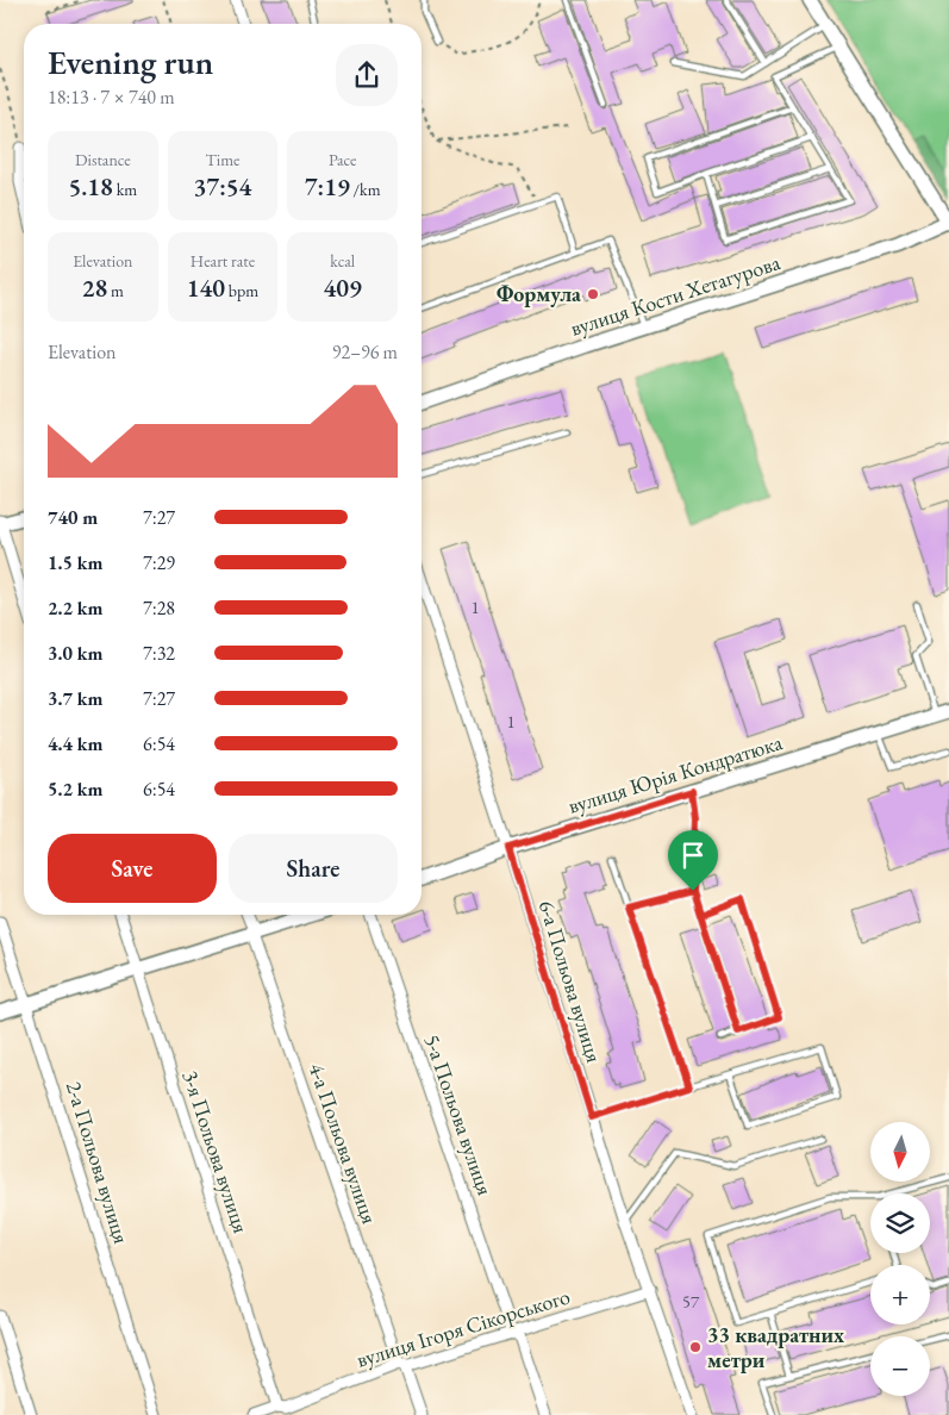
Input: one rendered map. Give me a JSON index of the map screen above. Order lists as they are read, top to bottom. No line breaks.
{"streets":{"street":["вулиця Кости Хетагурова","вулиця Юрія Кондратюка","6-а Польова вулиця","5-а Польова вулиця","4-а Польова вулиця","3-я Польова вулиця","2-а Польова вулиця","вулиця Ігоря Сікорського"]},"crossings":[["вулиця Юрія Кондратюка","6-а Польова вулиця"],["6-а Польова вулиця","вулиця Ігоря Сікорського"],["5-а Польова вулиця","вулиця Ігоря Сікорського"],["4-а Польова вулиця","вулиця Ігоря Сікорського"],["3-я Польова вулиця","вулиця Ігоря Сікорського"]],"places":["Формула","33 квадратних метри"],"house_numbers":["1","1","57"],"north":"bottom","page":{"heading":["Evening run","18:13 · 7 × 740 m"],"stats":[["Distance","5.18 km"],["Time","37:54"],["Pace","7:19 /km"],["Elevation","28 m"],["Heart rate","140 bpm"],["kcal","409"]],"chart":["Elevation","92–96 m"],"list":[{"name":"740 m","note":"7:27"},{"name":"1.5 km","note":"7:29"},{"name":"2.2 km","note":"7:28"},{"name":"3.0 km","note":"7:32"},{"name":"3.7 km","note":"7:27"},{"name":"4.4 km","note":"6:54"},{"name":"5.2 km","note":"6:54"}],"buttons":["Save","Share"],"map_buttons":["+","−"]}}
